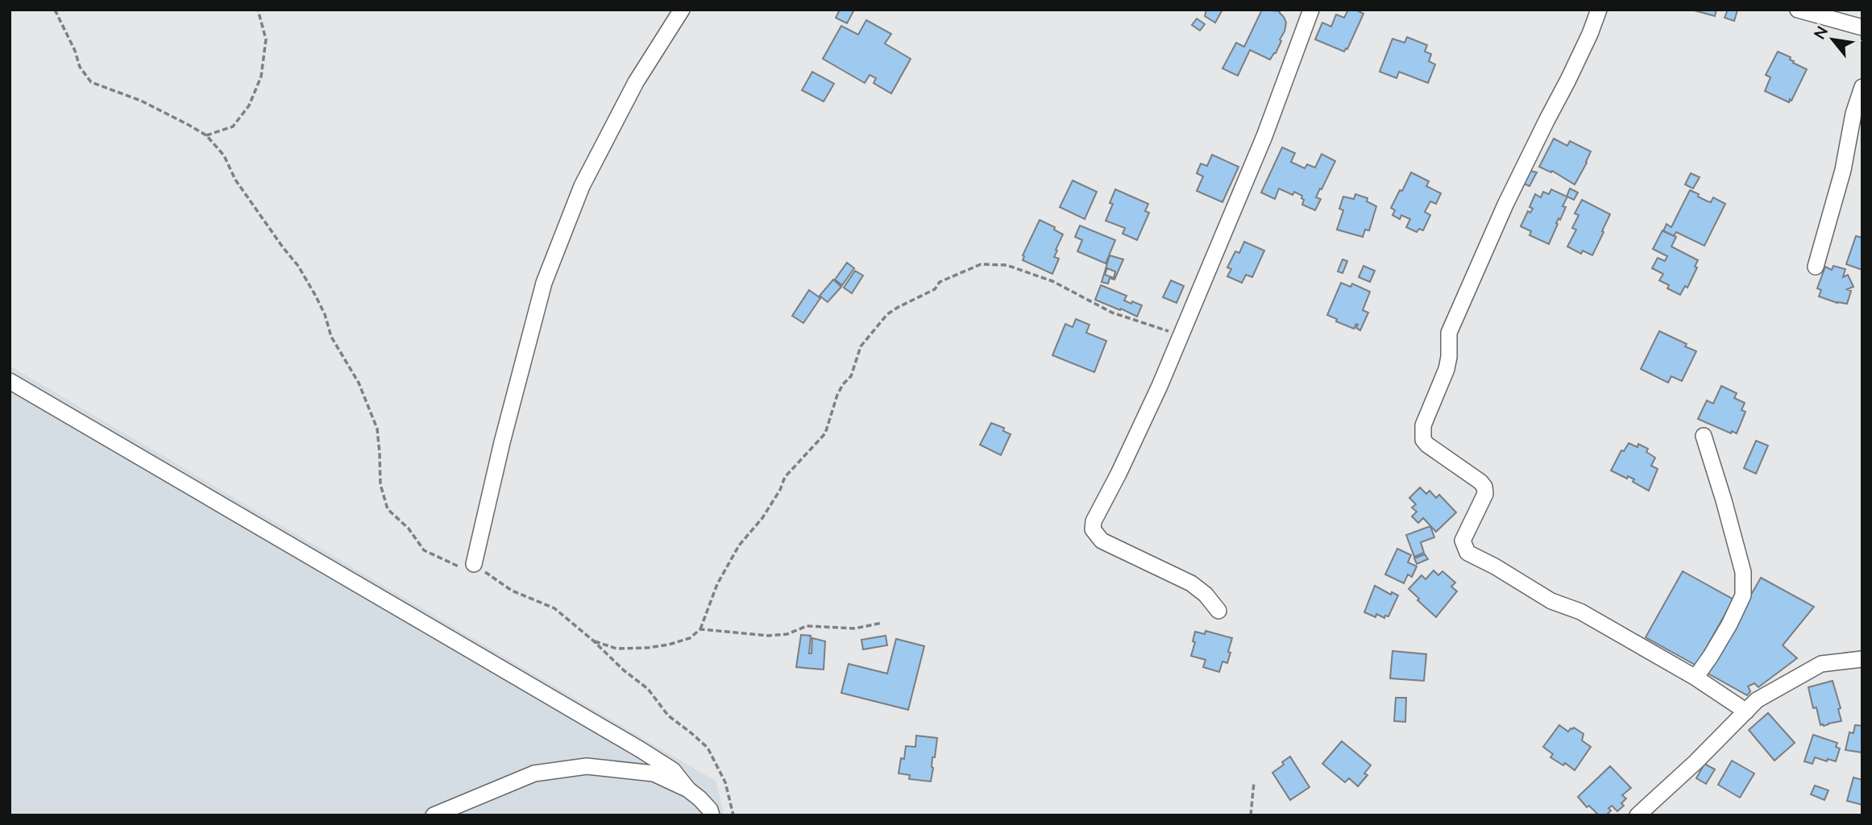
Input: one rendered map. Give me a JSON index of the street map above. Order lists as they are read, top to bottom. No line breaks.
{"north":"top left"}
